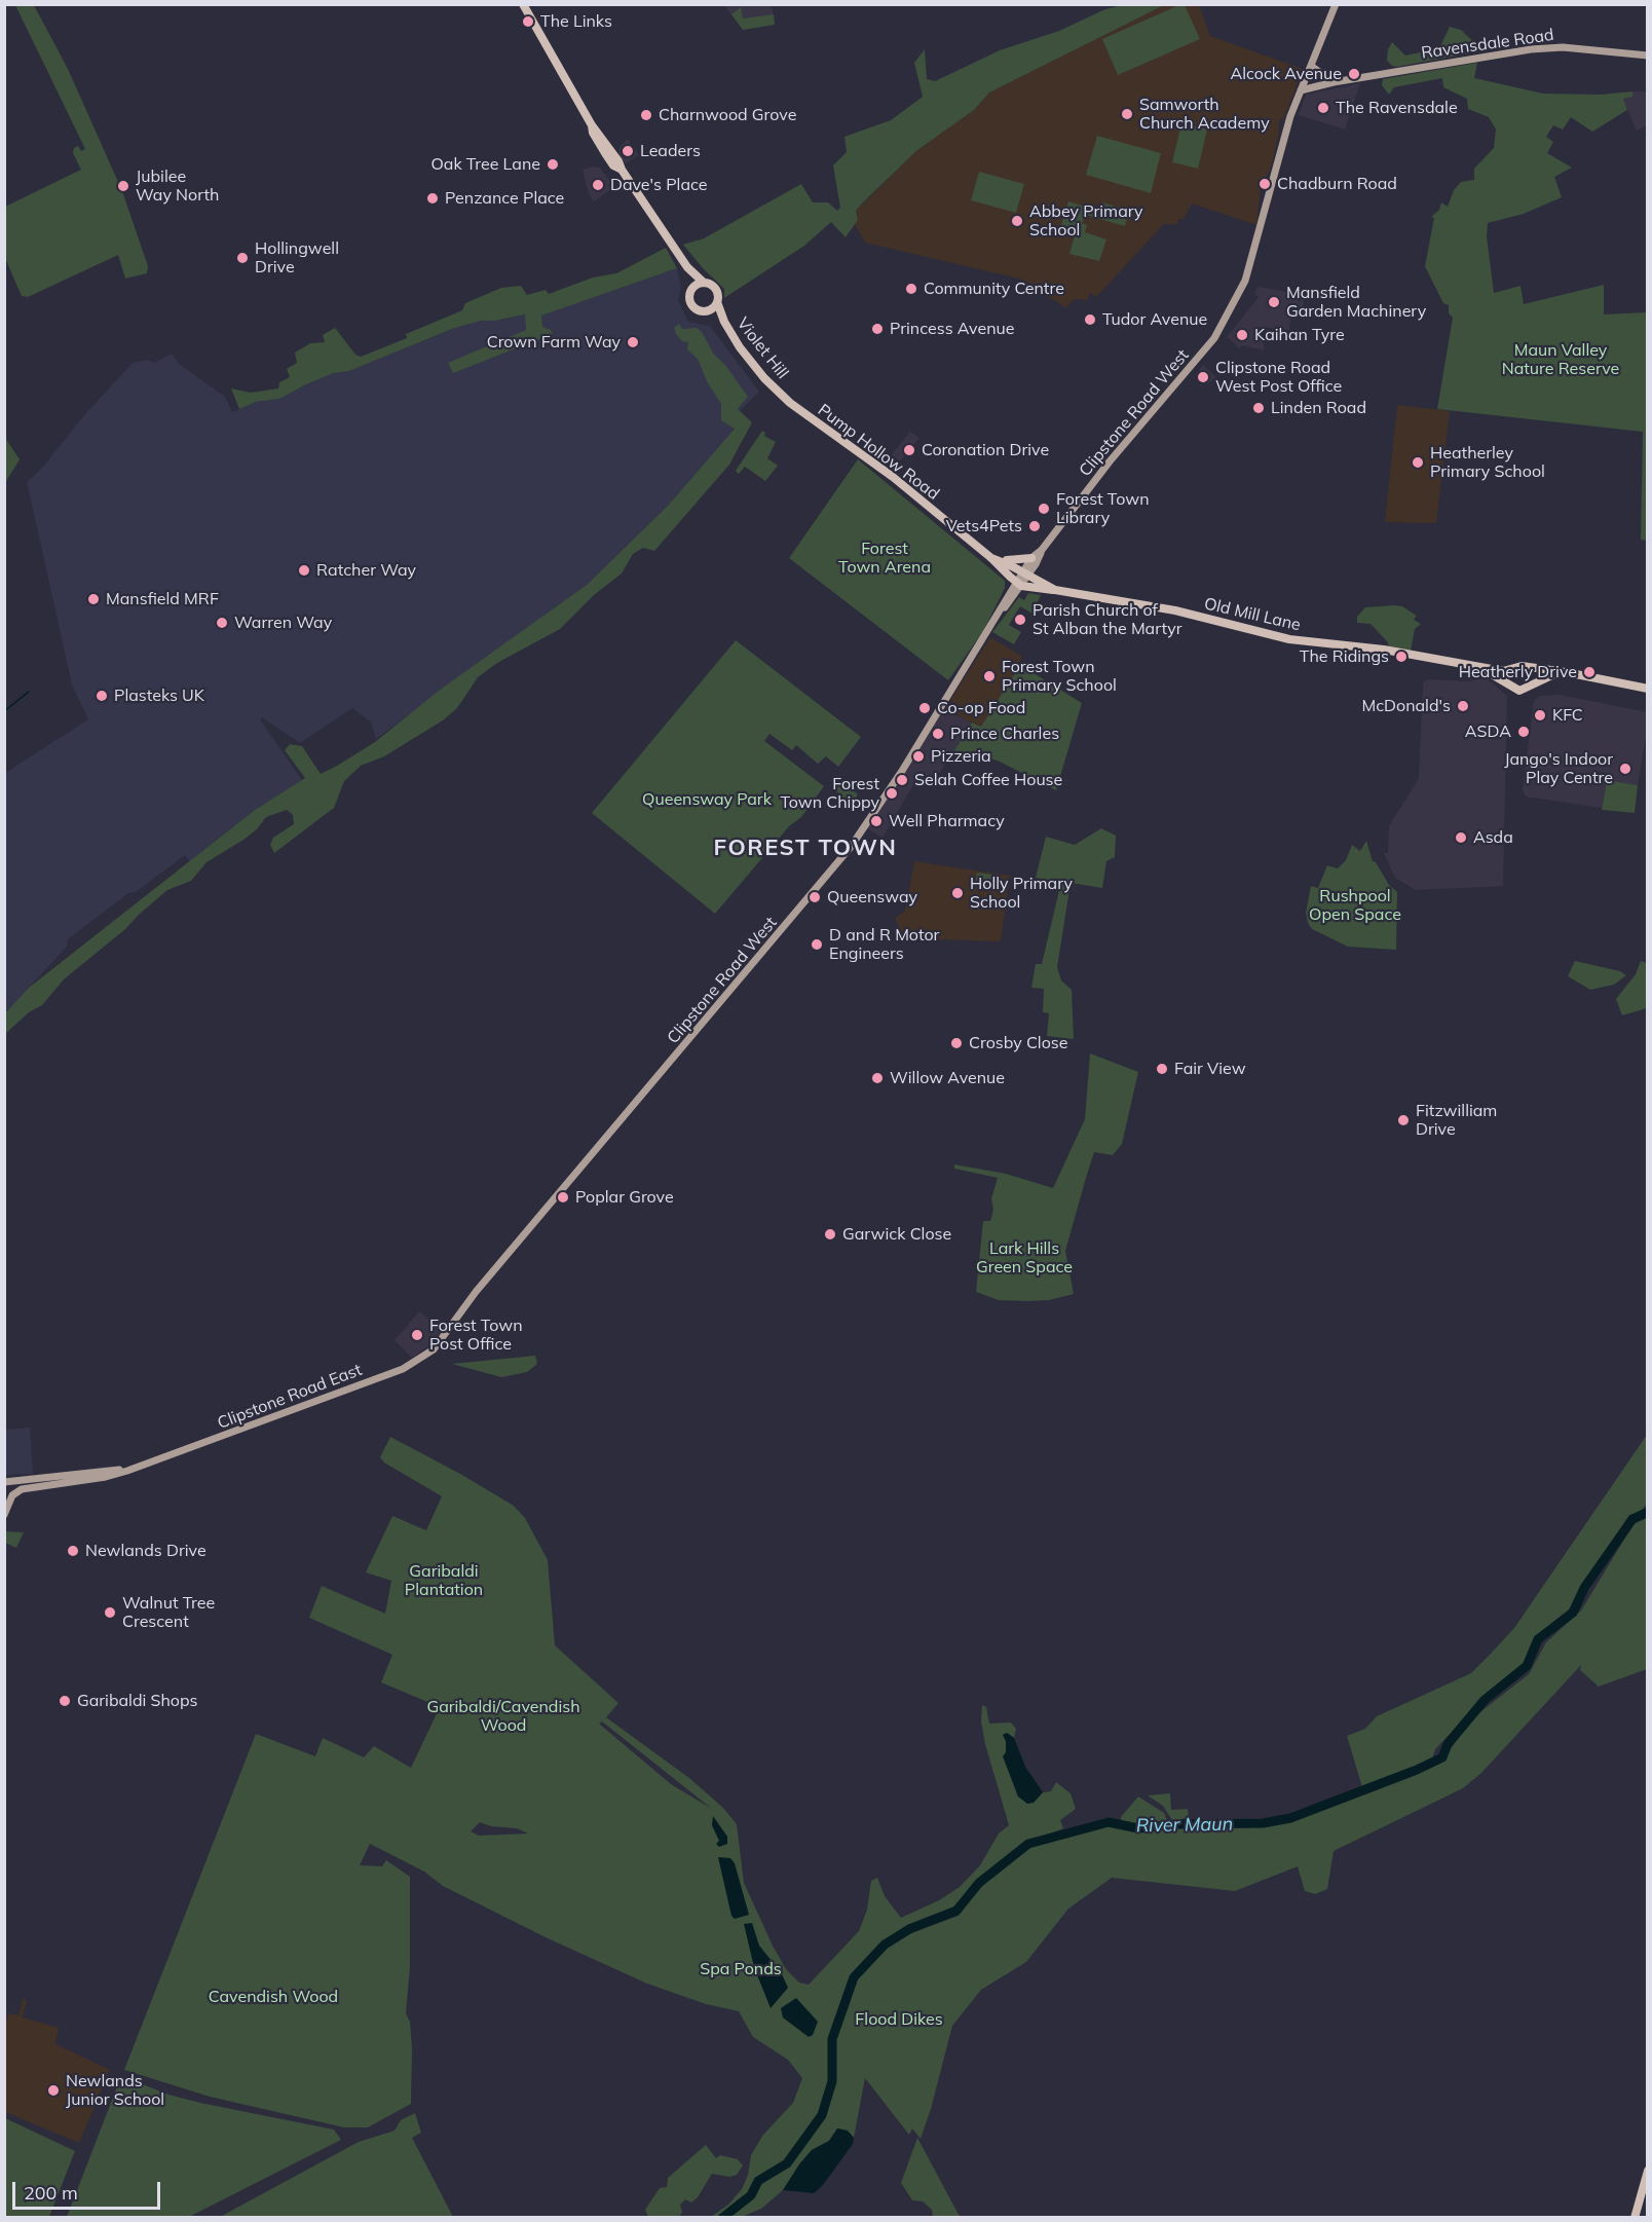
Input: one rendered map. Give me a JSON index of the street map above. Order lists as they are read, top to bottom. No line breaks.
{"streets":{"main road":["Ravensdale Road","Violet Hill","Clipstone Road West","Pump Hollow Road","Old Mill Lane","Clipstone Road East"]},"crossings":[["Ravensdale Road","Clipstone Road West"],["Violet Hill","Pump Hollow Road"],["Clipstone Road West","Pump Hollow Road"],["Clipstone Road West","Old Mill Lane"],["Clipstone Road West","Clipstone Road East"],["Pump Hollow Road","Old Mill Lane"]],"districts":["FOREST TOWN"],"water":["River Maun"],"parks":["Maun Valley Nature Reserve","Forest Town Arena","Queensway Park","Rushpool Open Space","Lark Hills Green Space","Garibaldi Plantation","Garibaldi/Cavendish Wood","Spa Ponds","Cavendish Wood","Flood Dikes"],"places":["The Links","Alcock Avenue","The Ravensdale","Samworth Church Academy","Charnwood Grove","Leaders","Oak Tree Lane","Chadburn Road","Dave's Place","Jubilee Way North","Penzance Place","Abbey Primary School","Hollingwell Drive","Community Centre","Mansfield Garden Machinery","Tudor Avenue","Princess Avenue","Kaihan Tyre","Crown Farm Way","Clipstone Road West Post Office","Linden Road","Coronation Drive","Heatherley Primary School","Forest Town Library","Vets4Pets","Ratcher Way","Mansfield MRF","Parish Church of St Alban the Martyr","Warren Way","The Ridings","Heatherly Drive","Forest Town Primary School","Plasteks UK","McDonald's","Co-op Food","KFC","ASDA","Prince Charles","Pizzeria","Jango's Indoor Play Centre","Selah Coffee House","Forest Town Chippy","Well Pharmacy","Asda","Holly Primary School","Queensway","D and R Motor Engineers","Crosby Close","Fair View","Willow Avenue","Fitzwilliam Drive","Poplar Grove","Garwick Close","Forest Town Post Office","Newlands Drive","Walnut Tree Crescent","Garibaldi Shops","Newlands Junior School"],"scale_bar":"200 m"}
